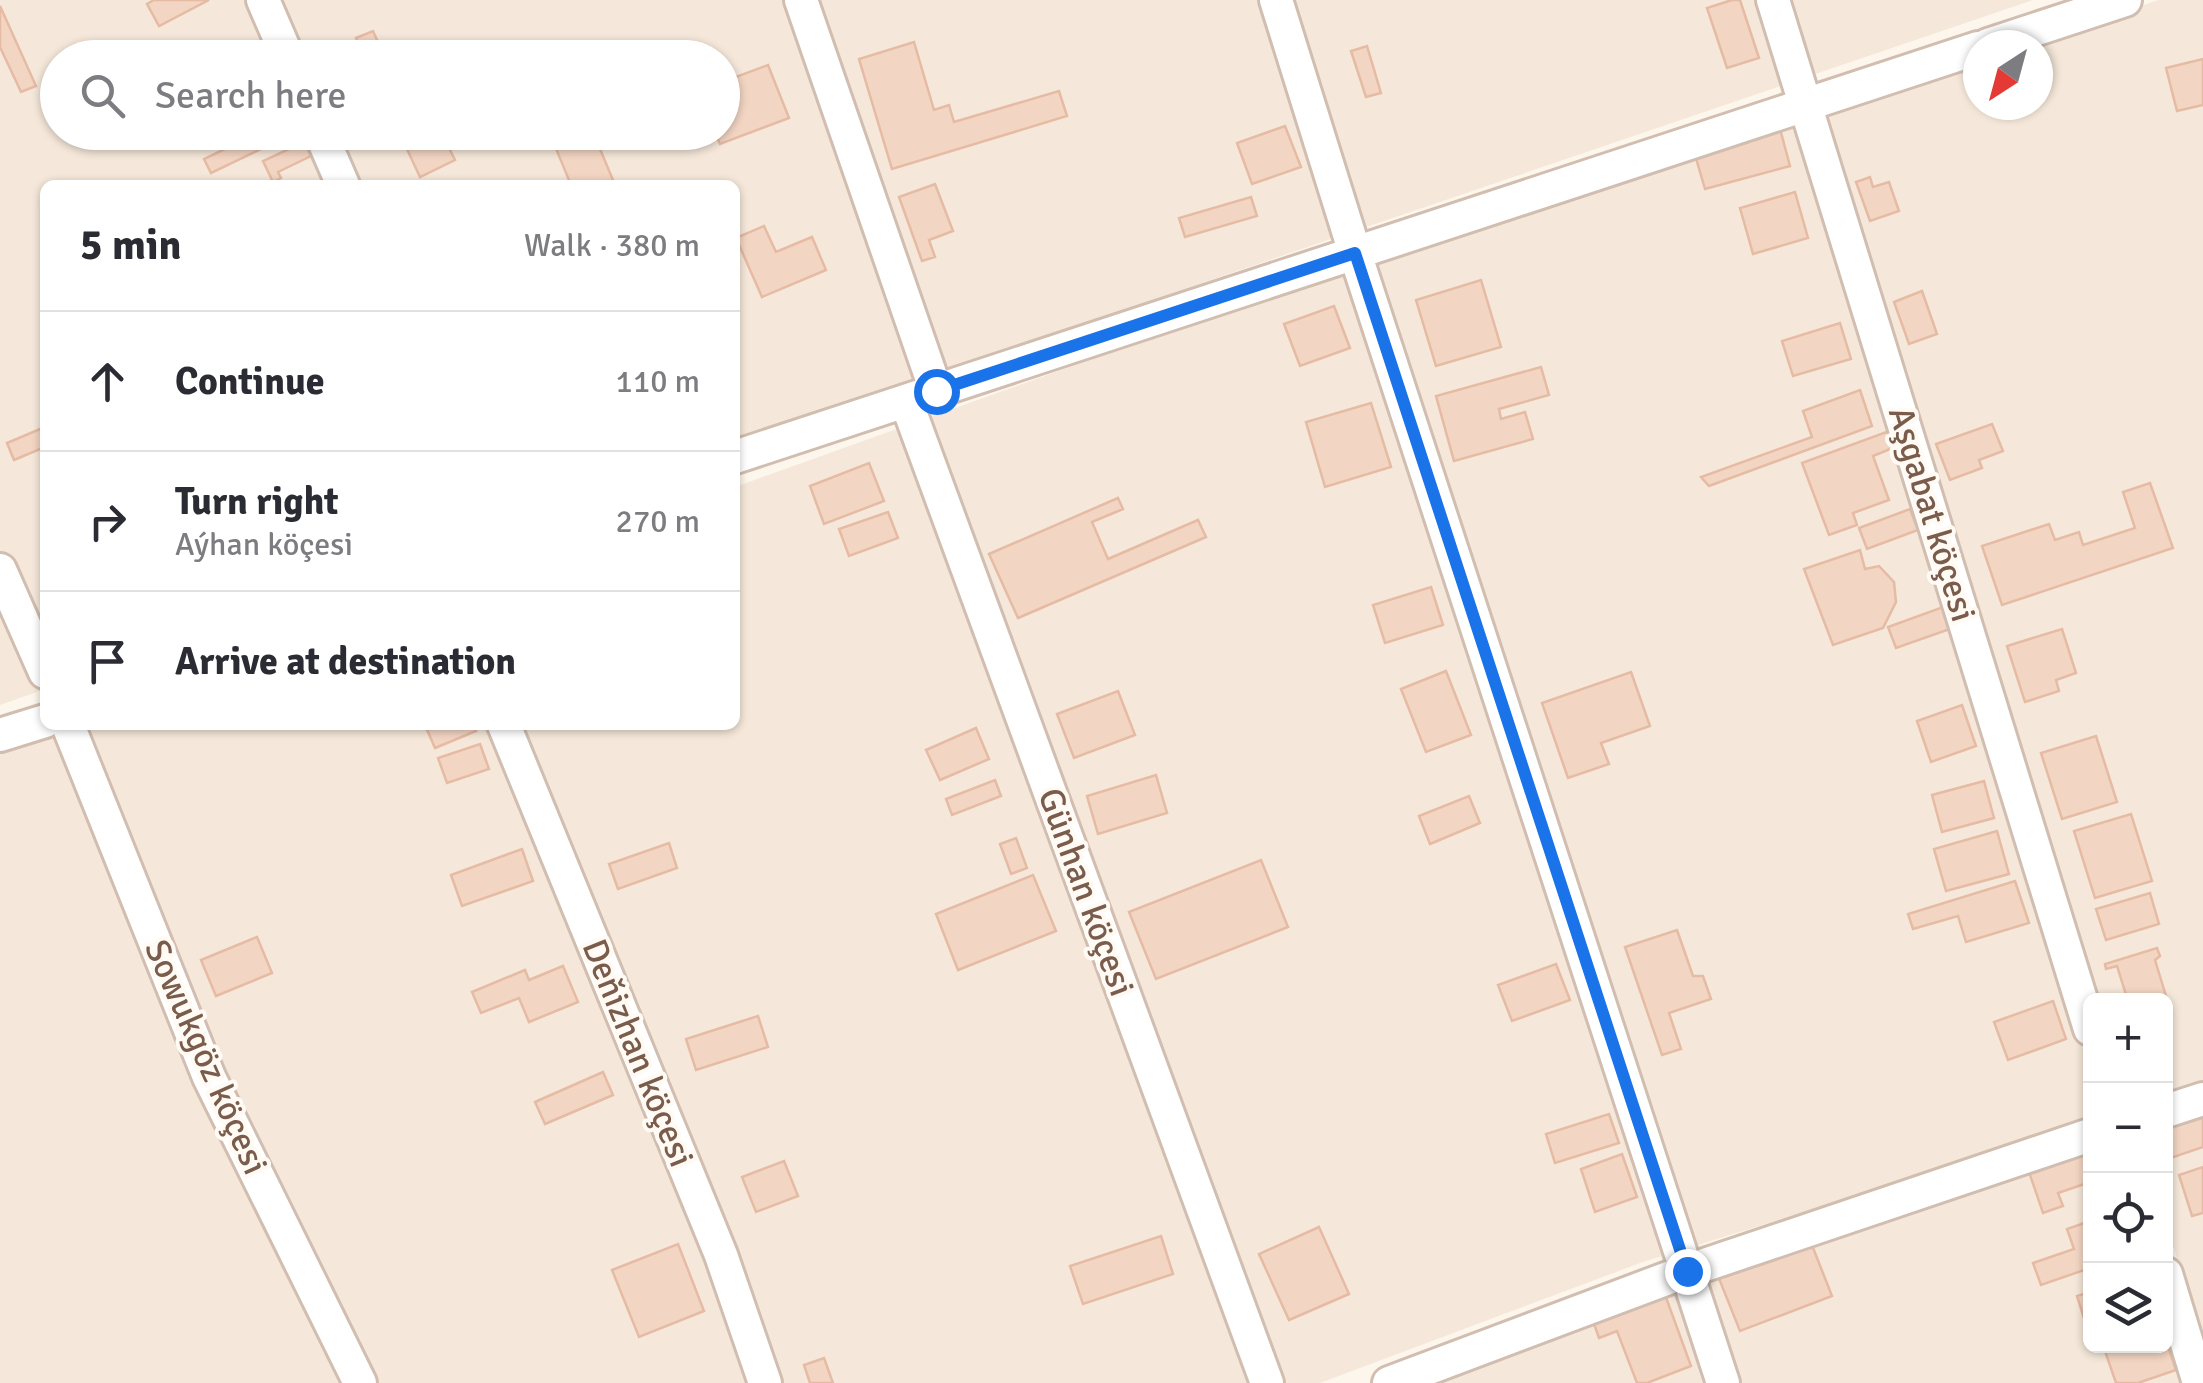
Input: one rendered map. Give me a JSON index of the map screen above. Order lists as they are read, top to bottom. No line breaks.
{"streets":{"street":["Aşgabat köçesi","Günhan köçesi","Deňizhan köçesi","Sowukgöz köçesi"]},"north":"bottom left","page":{"search":"Search here","heading":["5 min","Walk · 380 m"],"list":[["Continue","110 m"],["Turn right","Aýhan köçesi","270 m"],"Arrive at destination"],"map_buttons":["+","−"]}}
